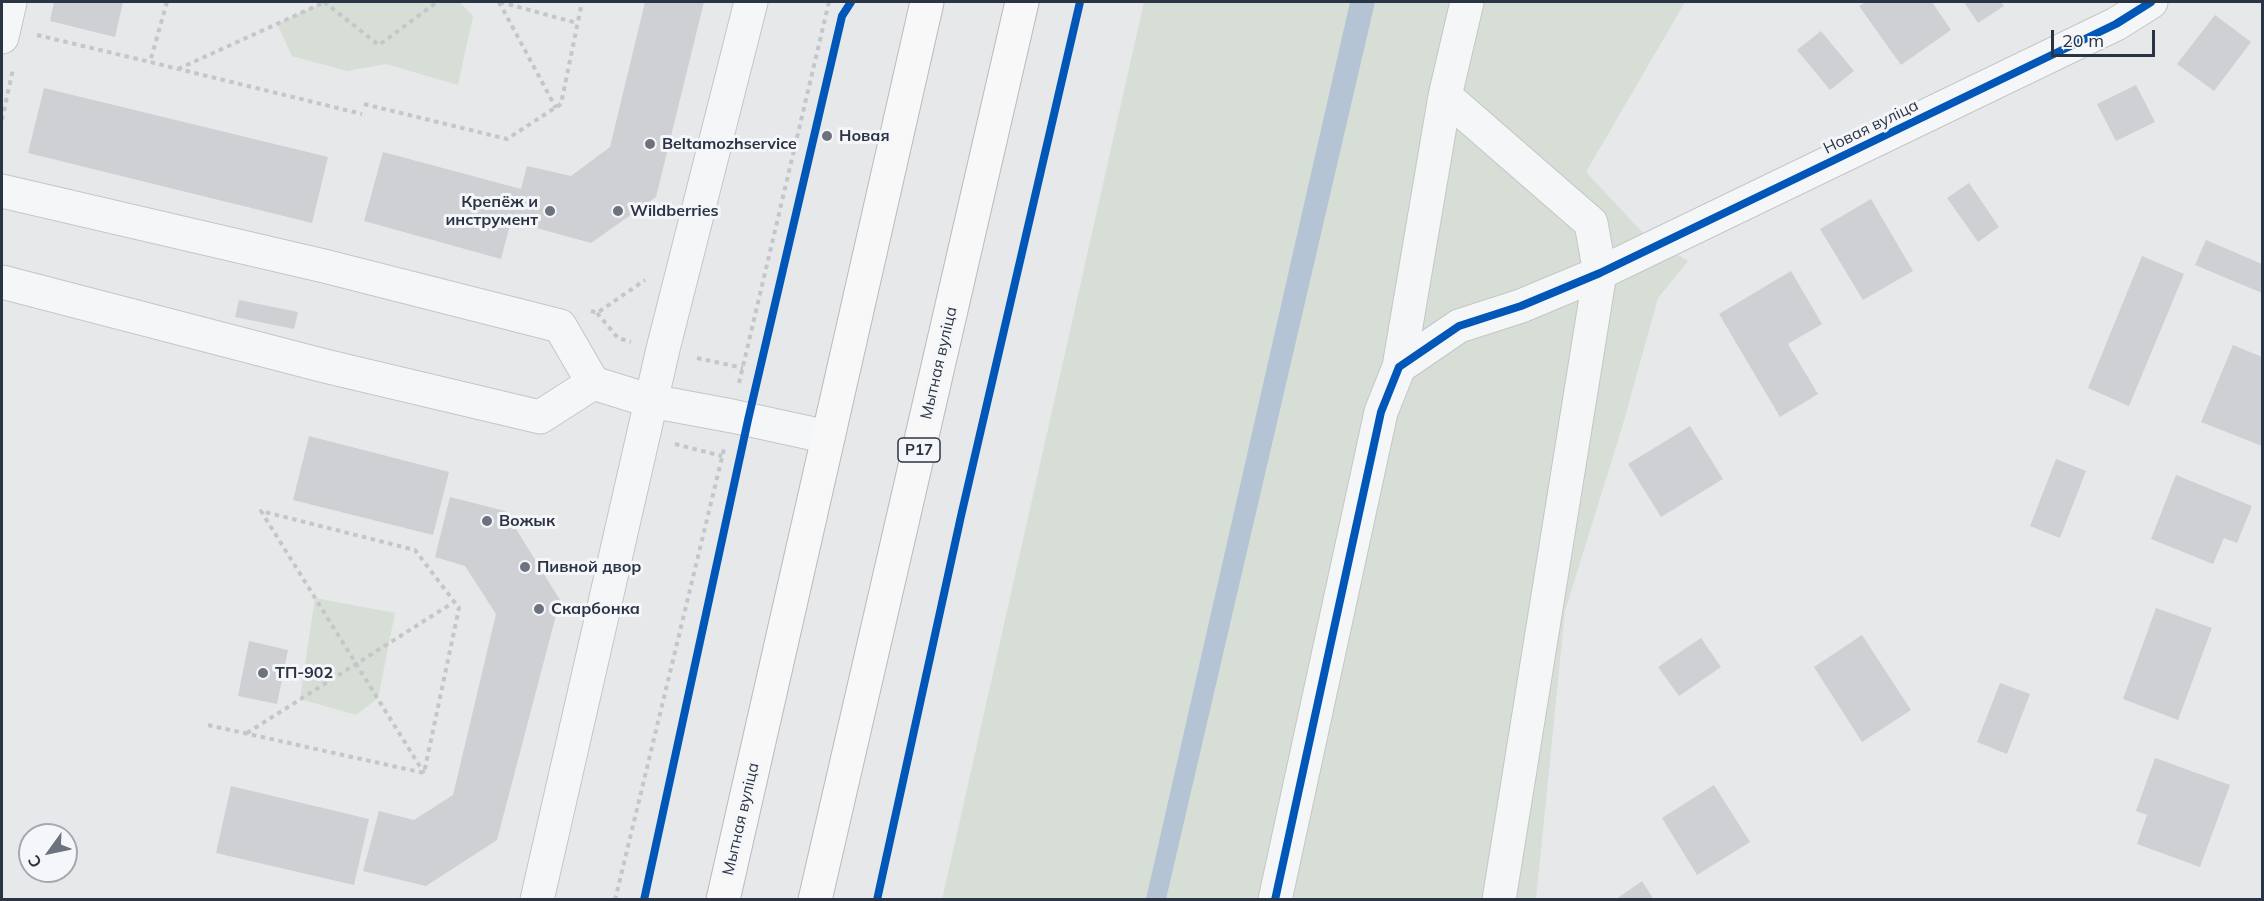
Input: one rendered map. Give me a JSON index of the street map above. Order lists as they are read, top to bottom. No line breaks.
{"streets":{"highway":["Мытная вуліца","Р17"],"street":["Новая вуліца"]},"places":["Новая","Beltamozhservice","Крепёж и инструмент","Wildberries","Вожык","Пивной двор","Скарбонка","ТП-902"],"scale_bar":"20 m","north":"bottom left"}
